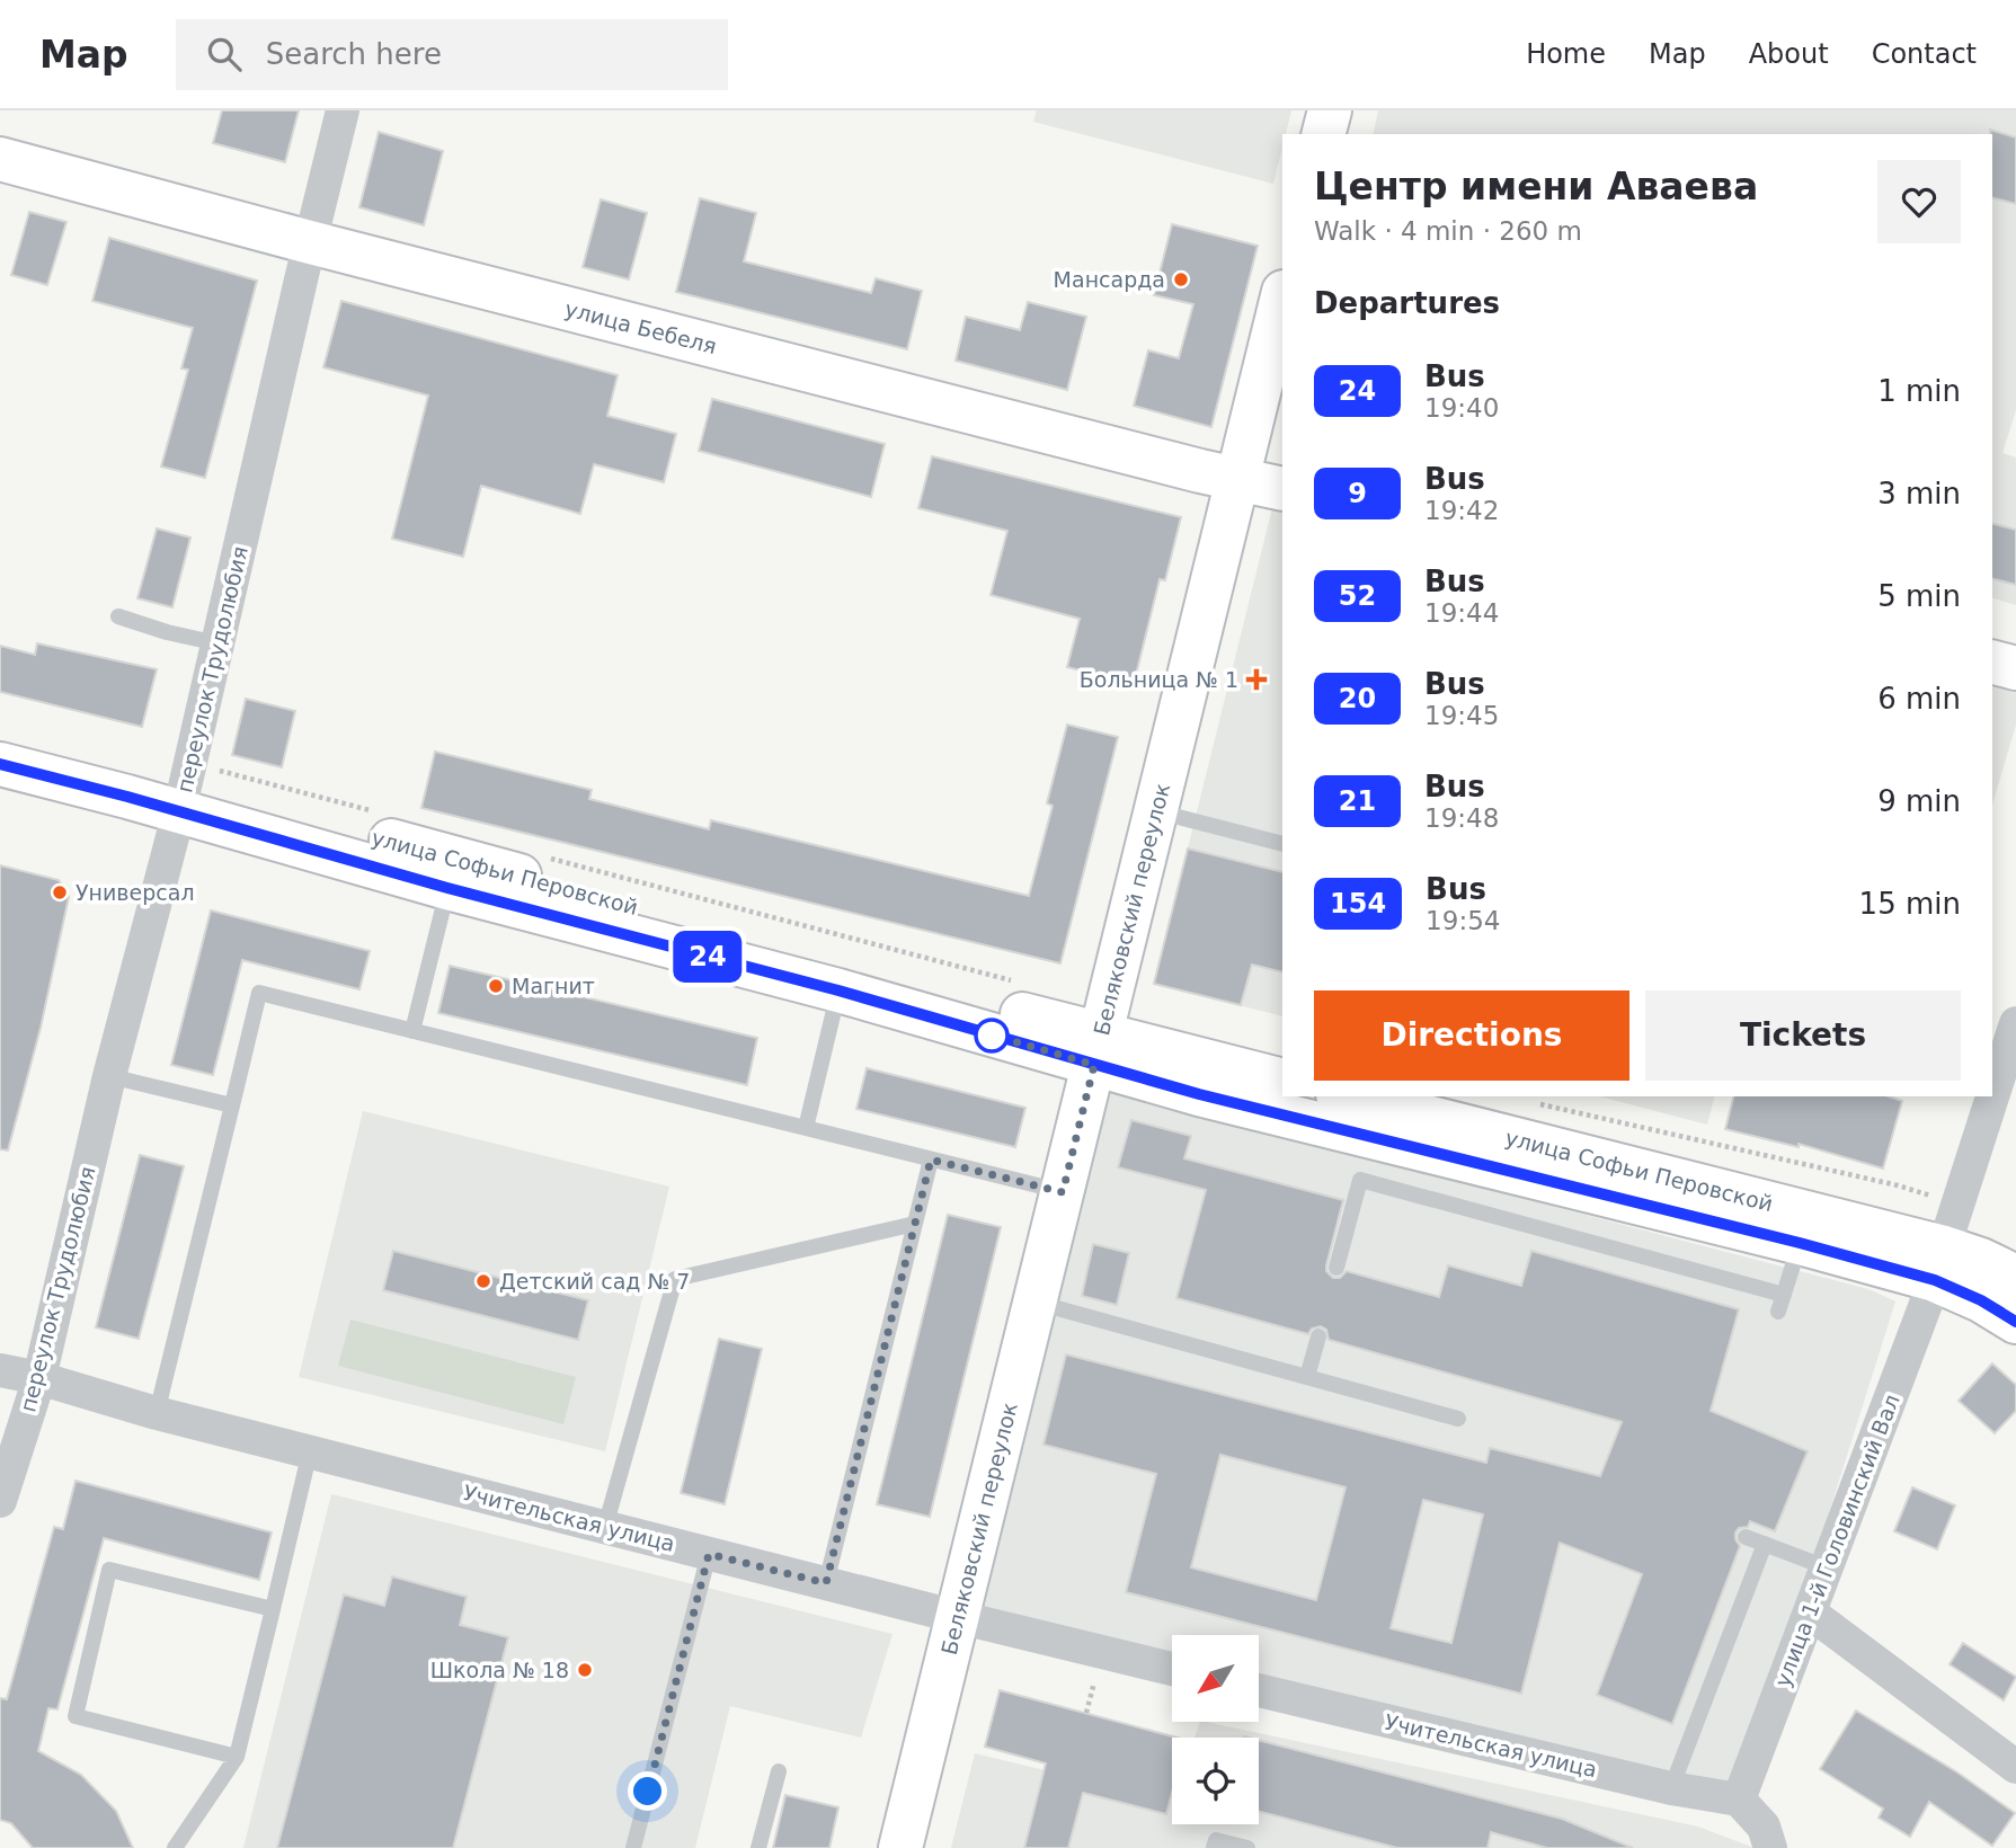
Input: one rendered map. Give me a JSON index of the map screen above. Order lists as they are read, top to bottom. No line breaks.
{"streets":{"main road":["улица Бебеля","улица Софьи Перовской","Беляковский переулок"],"street":["переулок Трудолюбия","Учительская улица","улица 1-й Головинский Вал"]},"crossings":[["улица Бебеля","переулок Трудолюбия"],["улица Бебеля","Беляковский переулок"],["переулок Трудолюбия","улица Софьи Перовской"],["переулок Трудолюбия","Учительская улица"],["улица Софьи Перовской","Беляковский переулок"],["улица Софьи Перовской","улица 1-й Головинский Вал"],["Беляковский переулок","Учительская улица"],["Учительская улица","улица 1-й Головинский Вал"]],"places":{"other":["Мансарда","Универсал","Магнит","Детский сад № 7","Школа № 18"],"health":["Больница № 1"]},"lines":["bus line 24"],"north":"bottom left","page":{"header":"Map","search":"Search here","nav":["Home","Map","About","Contact"],"on_map":"24","heading":[["Центр имени Аваева","Walk · 4 min · 260 m"],"Departures"],"list":[{"mark":"24","name":"Bus","note":"19:40","value":"1 min"},{"mark":"9","name":"Bus","note":"19:42","value":"3 min"},{"mark":"52","name":"Bus","note":"19:44","value":"5 min"},{"mark":"20","name":"Bus","note":"19:45","value":"6 min"},{"mark":"21","name":"Bus","note":"19:48","value":"9 min"},{"mark":"154","name":"Bus","note":"19:54","value":"15 min"}],"buttons":["Directions","Tickets"]}}
